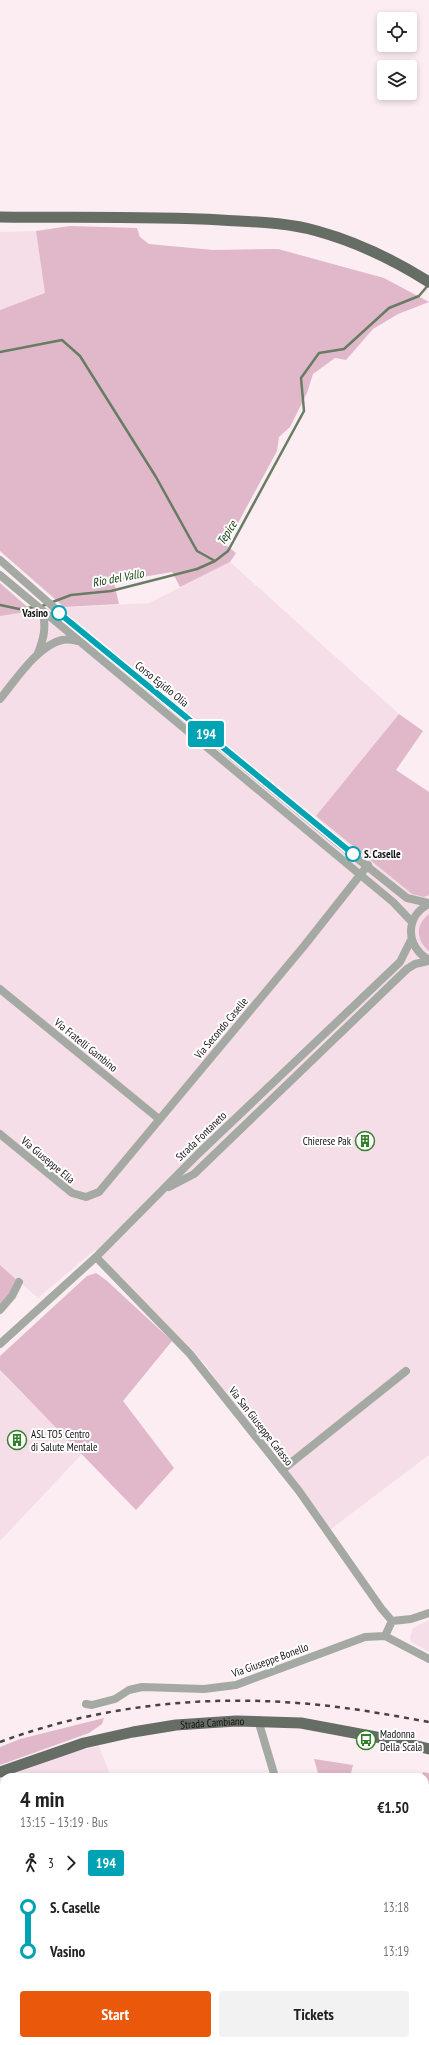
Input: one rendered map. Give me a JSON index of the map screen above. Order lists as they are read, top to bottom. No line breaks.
{"streets":{"main road":["Strada Cambiano"],"street":["Corso Egidio Olia","Via Secondo Caselle","Via Fratelli Gambino","Strada Fontaneto","Via Giuseppe Elia","Via San Giuseppe Cafasso","Via Giuseppe Bonello"]},"crossings":[["Corso Egidio Olia","Via Secondo Caselle"],["Corso Egidio Olia","Strada Fontaneto"],["Via Secondo Caselle","Via Fratelli Gambino"],["Via Secondo Caselle","Via Giuseppe Elia"],["Strada Fontaneto","Via San Giuseppe Cafasso"]],"water":["Tepice","Rio del Vallo"],"places":{"other":["Vasino","S. Caselle"],"building":["Chierese Pak","ASL TO5 Centro di Salute Mentale"],"bus stop":["Madonna Della Scala"]},"lines":["bus line 194"],"page":{"on_map":"194","heading":["4 min","13:15 – 13:19 · Bus","€1.50"],"legs":["3","194"],"list":[{"name":"S. Caselle","value":"13:18"},{"name":"Vasino","value":"13:19"}],"buttons":["Start","Tickets"]}}
